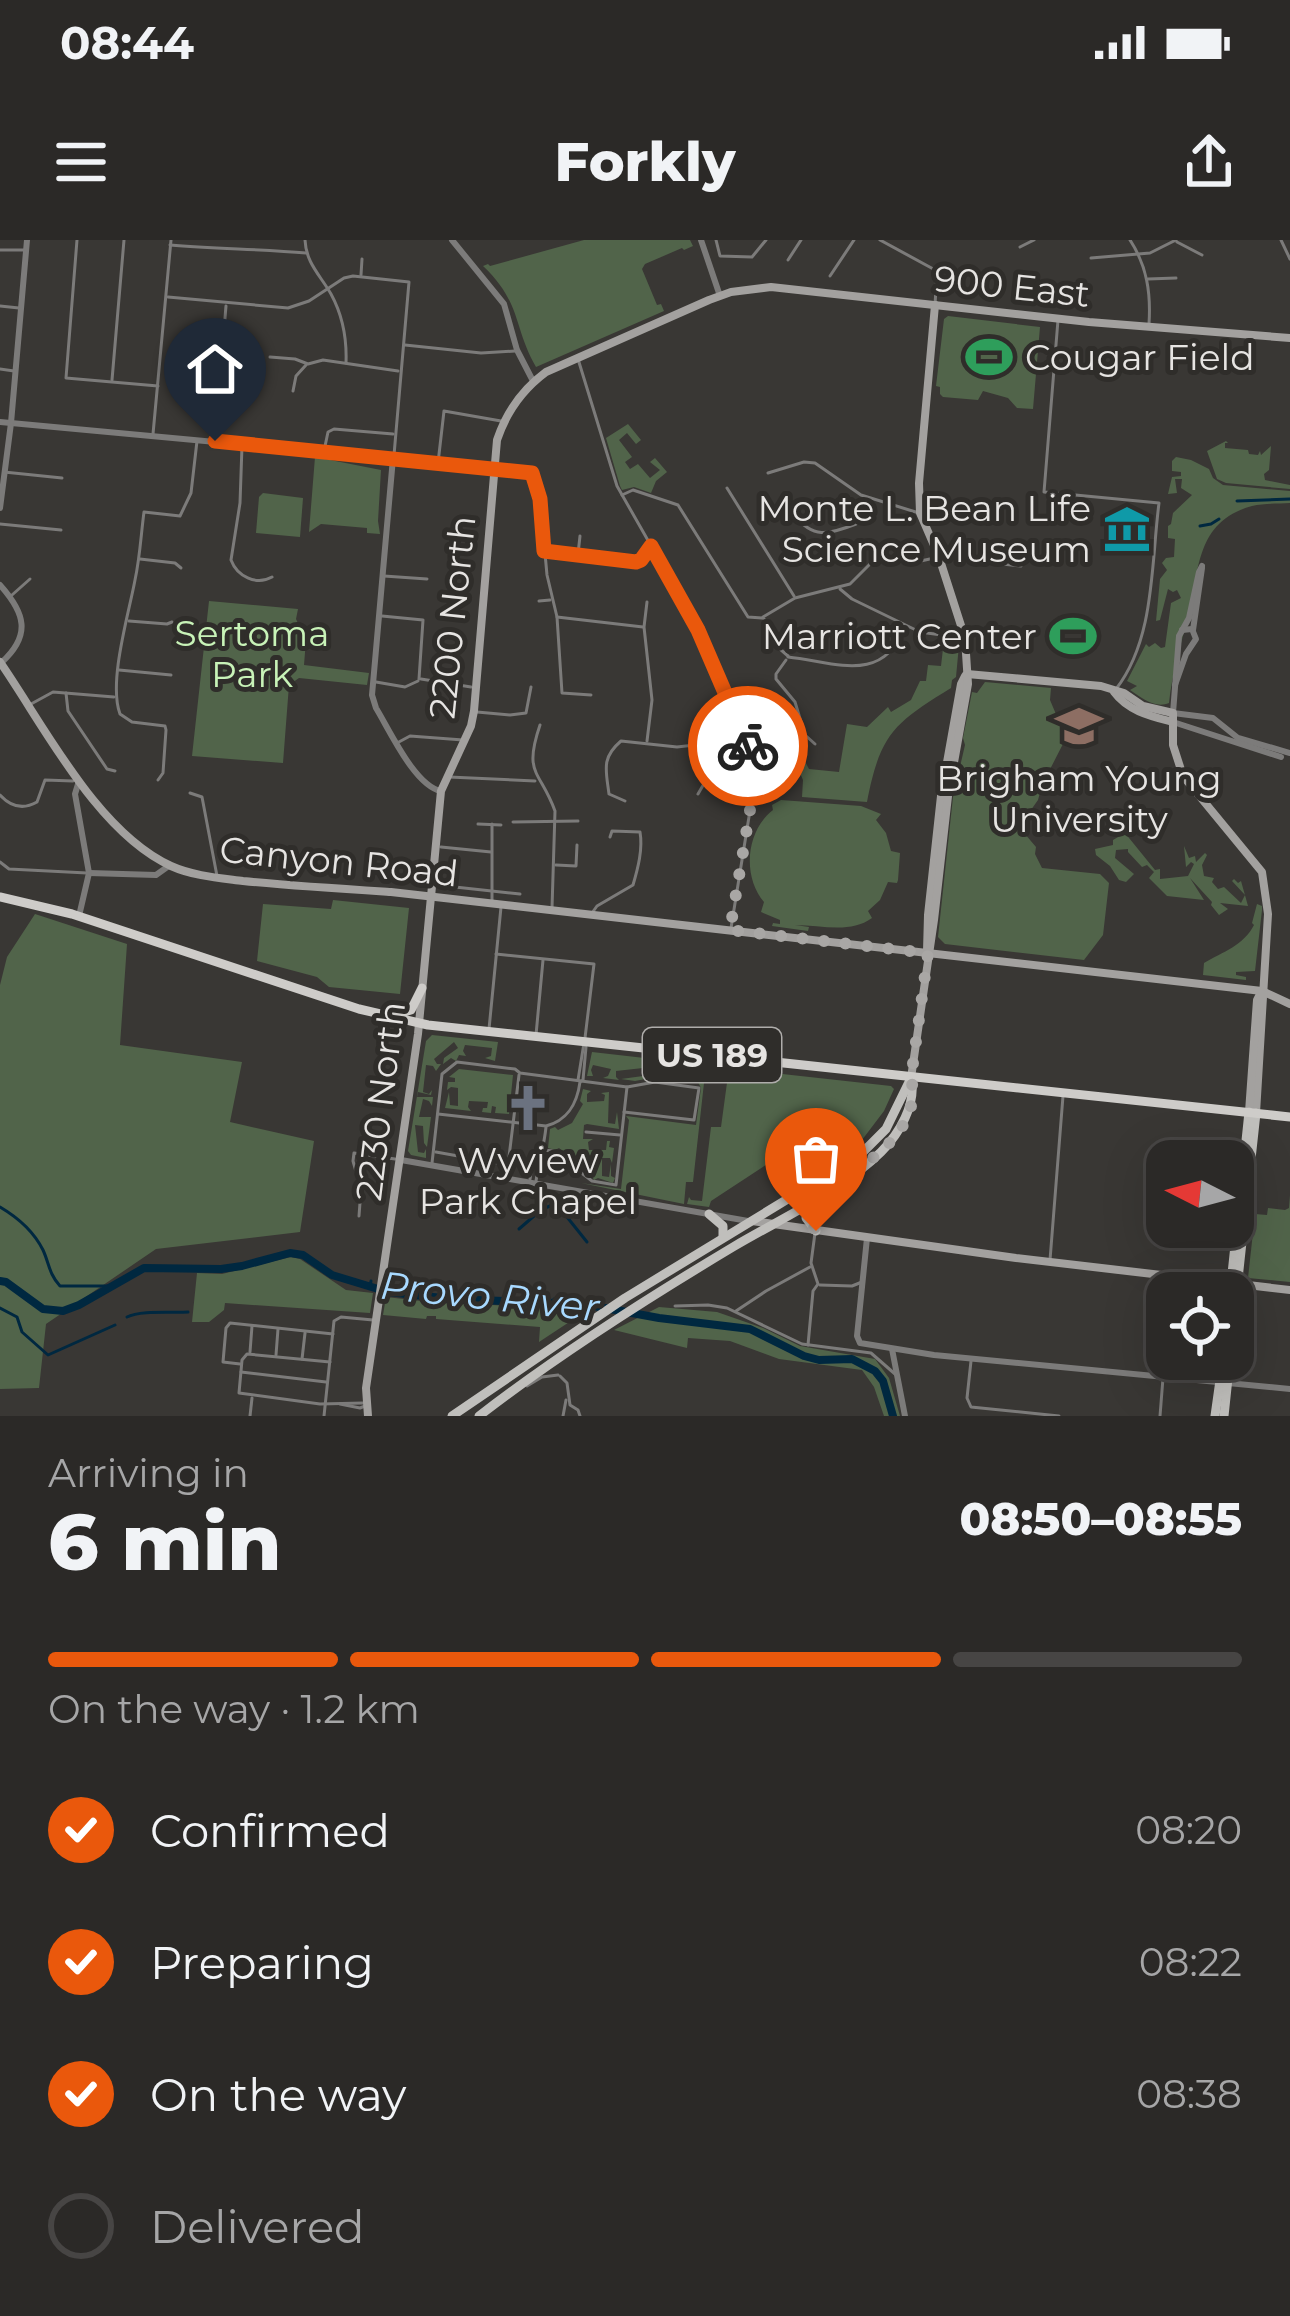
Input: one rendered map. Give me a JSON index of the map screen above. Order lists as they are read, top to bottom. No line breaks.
{"streets":{"highway":["US 189"],"main road":["900 East","2200 North","Canyon Road","2230 North"]},"crossings":[["900 East","2200 North"],["2200 North","2230 North"],["Canyon Road","2230 North"],["US 189","2230 North"]],"water":["Provo River"],"parks":["Sertoma Park"],"places":{"sports":["Cougar Field","Marriott Center"],"museum":["Monte L. Bean Life Science Museum"],"school or university":["Brigham Young University"],"church":["Wyview Park Chapel"]},"north":"left","page":{"status":"08:44","header":"Forkly","heading":["6 min","Arriving in","08:50–08:55"],"bar":"On the way · 1.2 km","list":[["Confirmed","08:20"],["Preparing","08:22"],["On the way","08:38"],"Delivered"]}}
